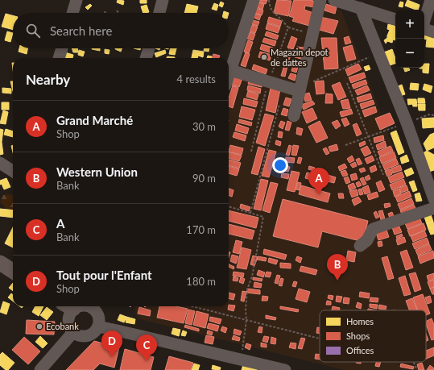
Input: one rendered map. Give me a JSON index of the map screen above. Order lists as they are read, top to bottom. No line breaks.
{"places":["Magazin depot de dattes","Ecobank"],"legend":["Homes","Shops","Offices"],"page":{"map_buttons":["+","−"],"search":"Search here","heading":["Nearby","4 results"],"list":[{"mark":"A","name":"Grand Marché","note":"Shop","value":"30 m"},{"mark":"B","name":"Western Union","note":"Bank","value":"90 m"},{"mark":"C","name":"A","note":"Bank","value":"170 m"},{"mark":"D","name":"Tout pour l'Enfant","note":"Shop","value":"180 m"}],"pins":["A","B","D","C"]}}
